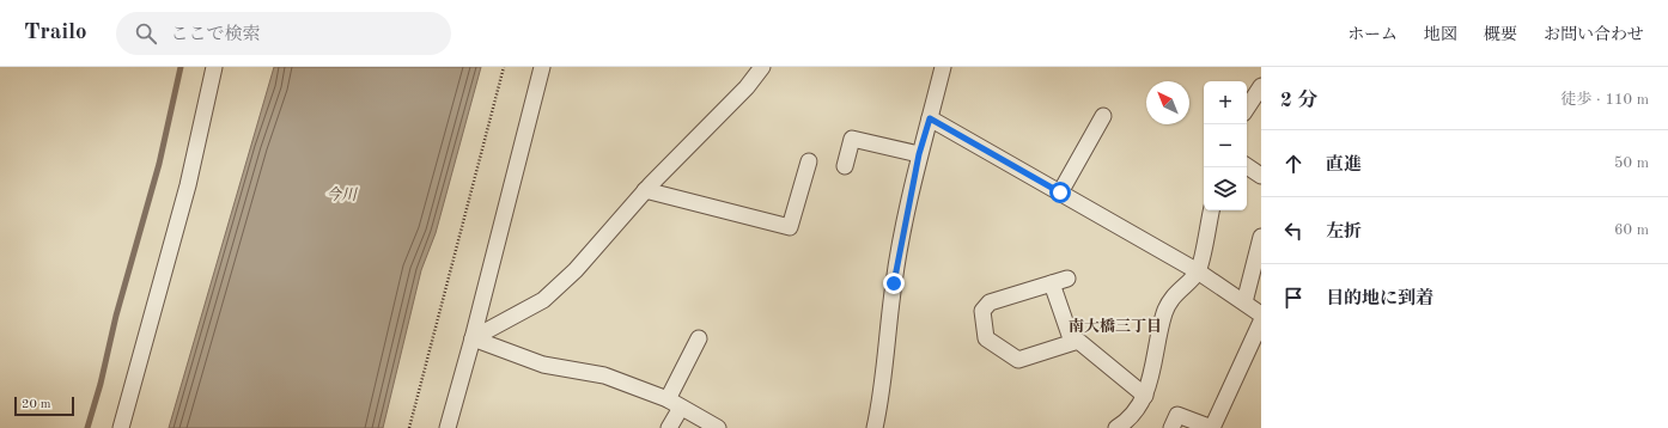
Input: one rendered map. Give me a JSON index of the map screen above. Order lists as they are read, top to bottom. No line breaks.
{"districts":["南大橋三丁目"],"water":["今川"],"scale_bar":"20 m","north":"top left","page":{"header":"Trailo","search":"ここで検索","nav":["ホーム","地図","概要","お問い合わせ"],"heading":["2 分","徒歩 · 110 m"],"map_buttons":["+","−"],"list":[["直進","50 m"],["左折","60 m"],"目的地に到着"],"scale":"20 m"}}
